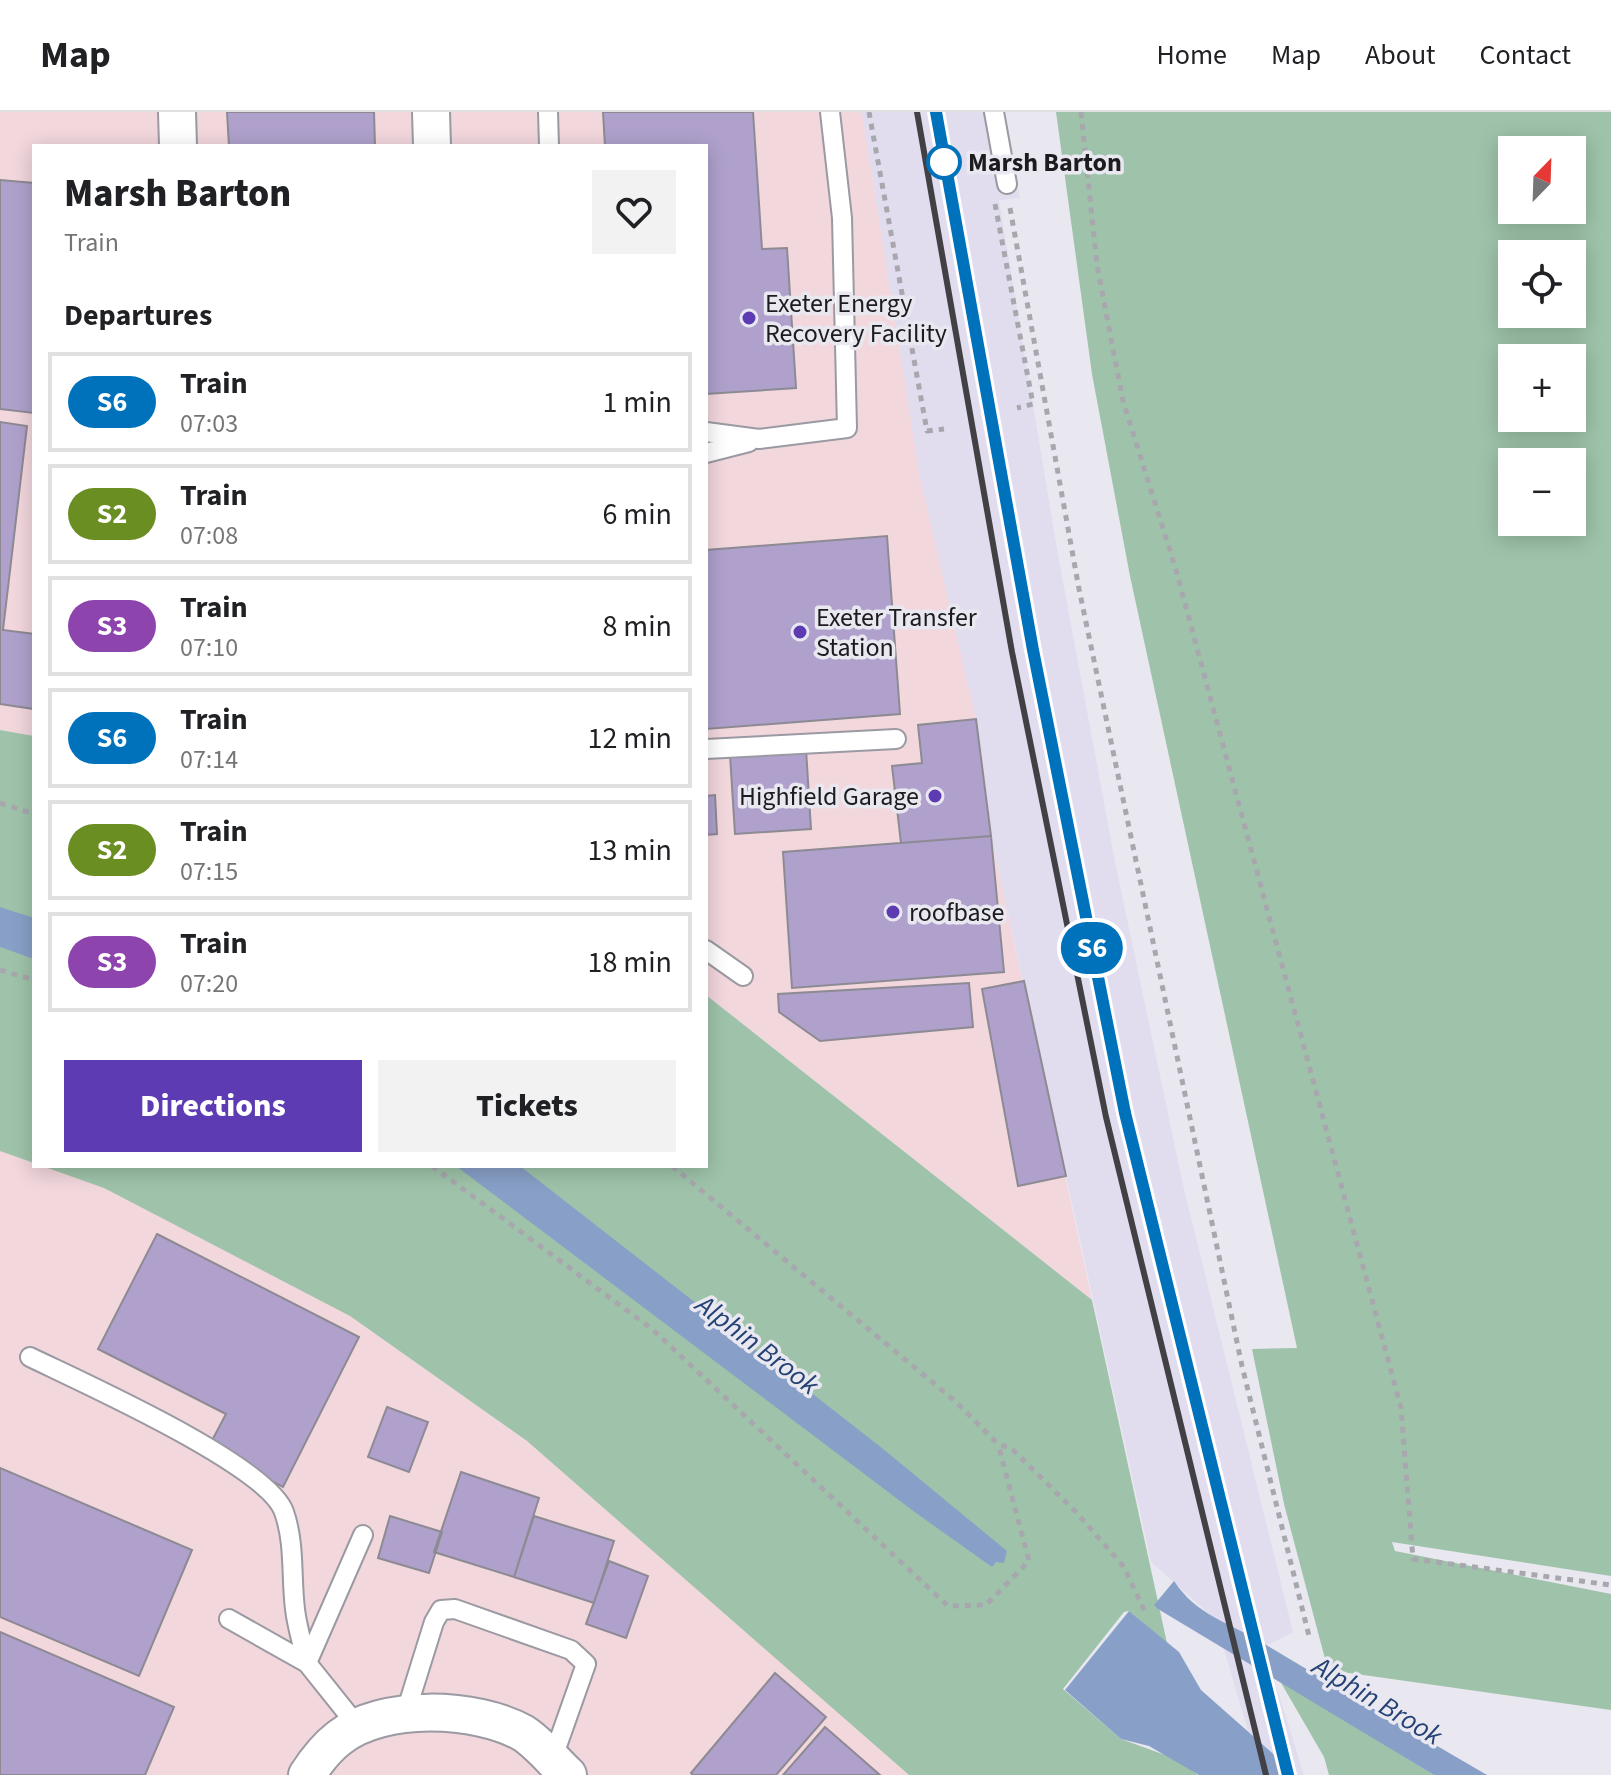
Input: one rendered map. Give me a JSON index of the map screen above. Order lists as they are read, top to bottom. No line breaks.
{"water":["Alphin Brook"],"places":["Marsh Barton","Exeter Energy Recovery Facility","Exeter Transfer Station","Highfield Garage","roofbase"],"north":"top right","page":{"header":"Map","nav":["Home","Map","About","Contact"],"on_map":"S6","map_buttons":["+","−"],"heading":[["Marsh Barton","Train"],"Departures"],"list":[{"mark":"S6","name":"Train","note":"07:03","value":"1 min"},{"mark":"S2","name":"Train","note":"07:08","value":"6 min"},{"mark":"S3","name":"Train","note":"07:10","value":"8 min"},{"mark":"S6","name":"Train","note":"07:14","value":"12 min"},{"mark":"S2","name":"Train","note":"07:15","value":"13 min"},{"mark":"S3","name":"Train","note":"07:20","value":"18 min"}],"buttons":["Directions","Tickets"]}}
